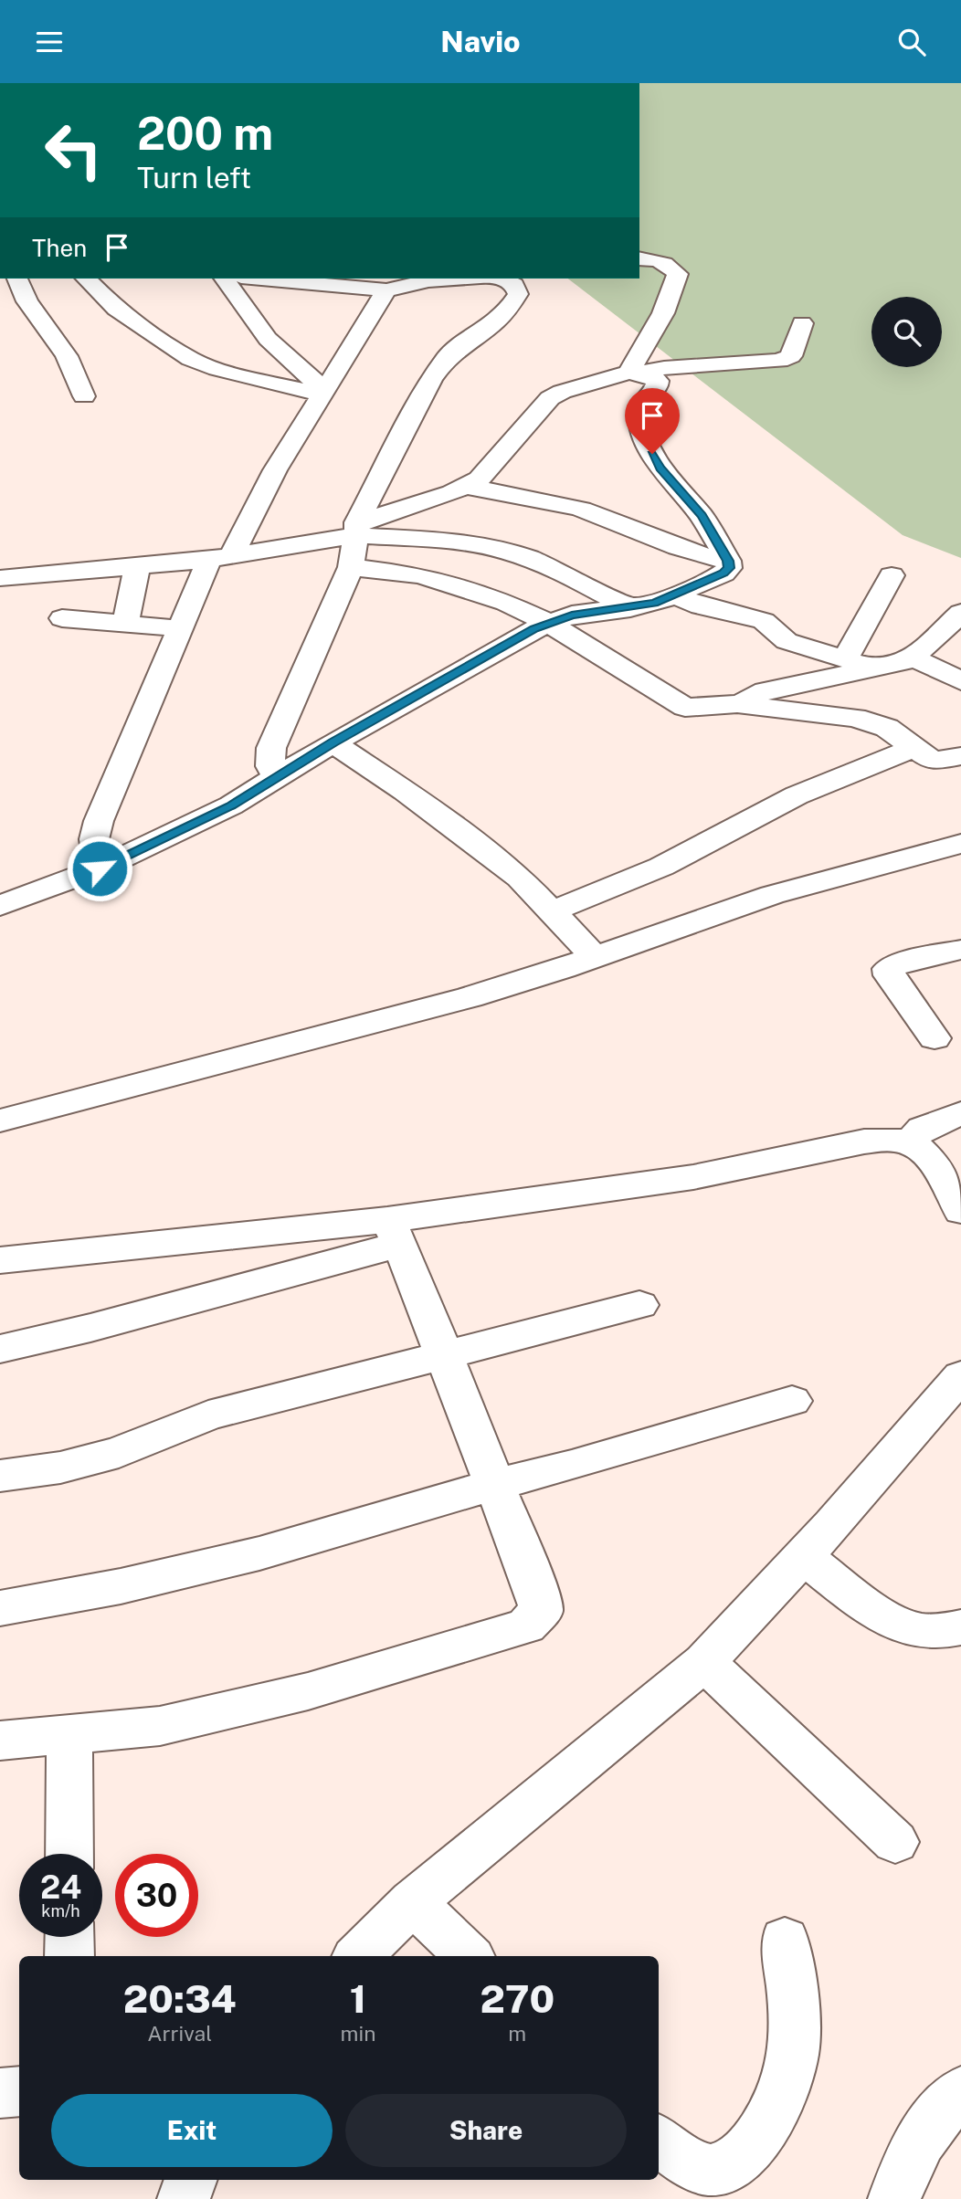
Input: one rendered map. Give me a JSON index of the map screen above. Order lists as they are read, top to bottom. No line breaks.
{"page":{"header":"Navio","turn":["200 m","Turn left"],"then":"Then","speed":"24 km/h","limit":"30","eta":["20:34","Arrival","1","min","270","m"],"buttons":["Exit","Share"]}}
